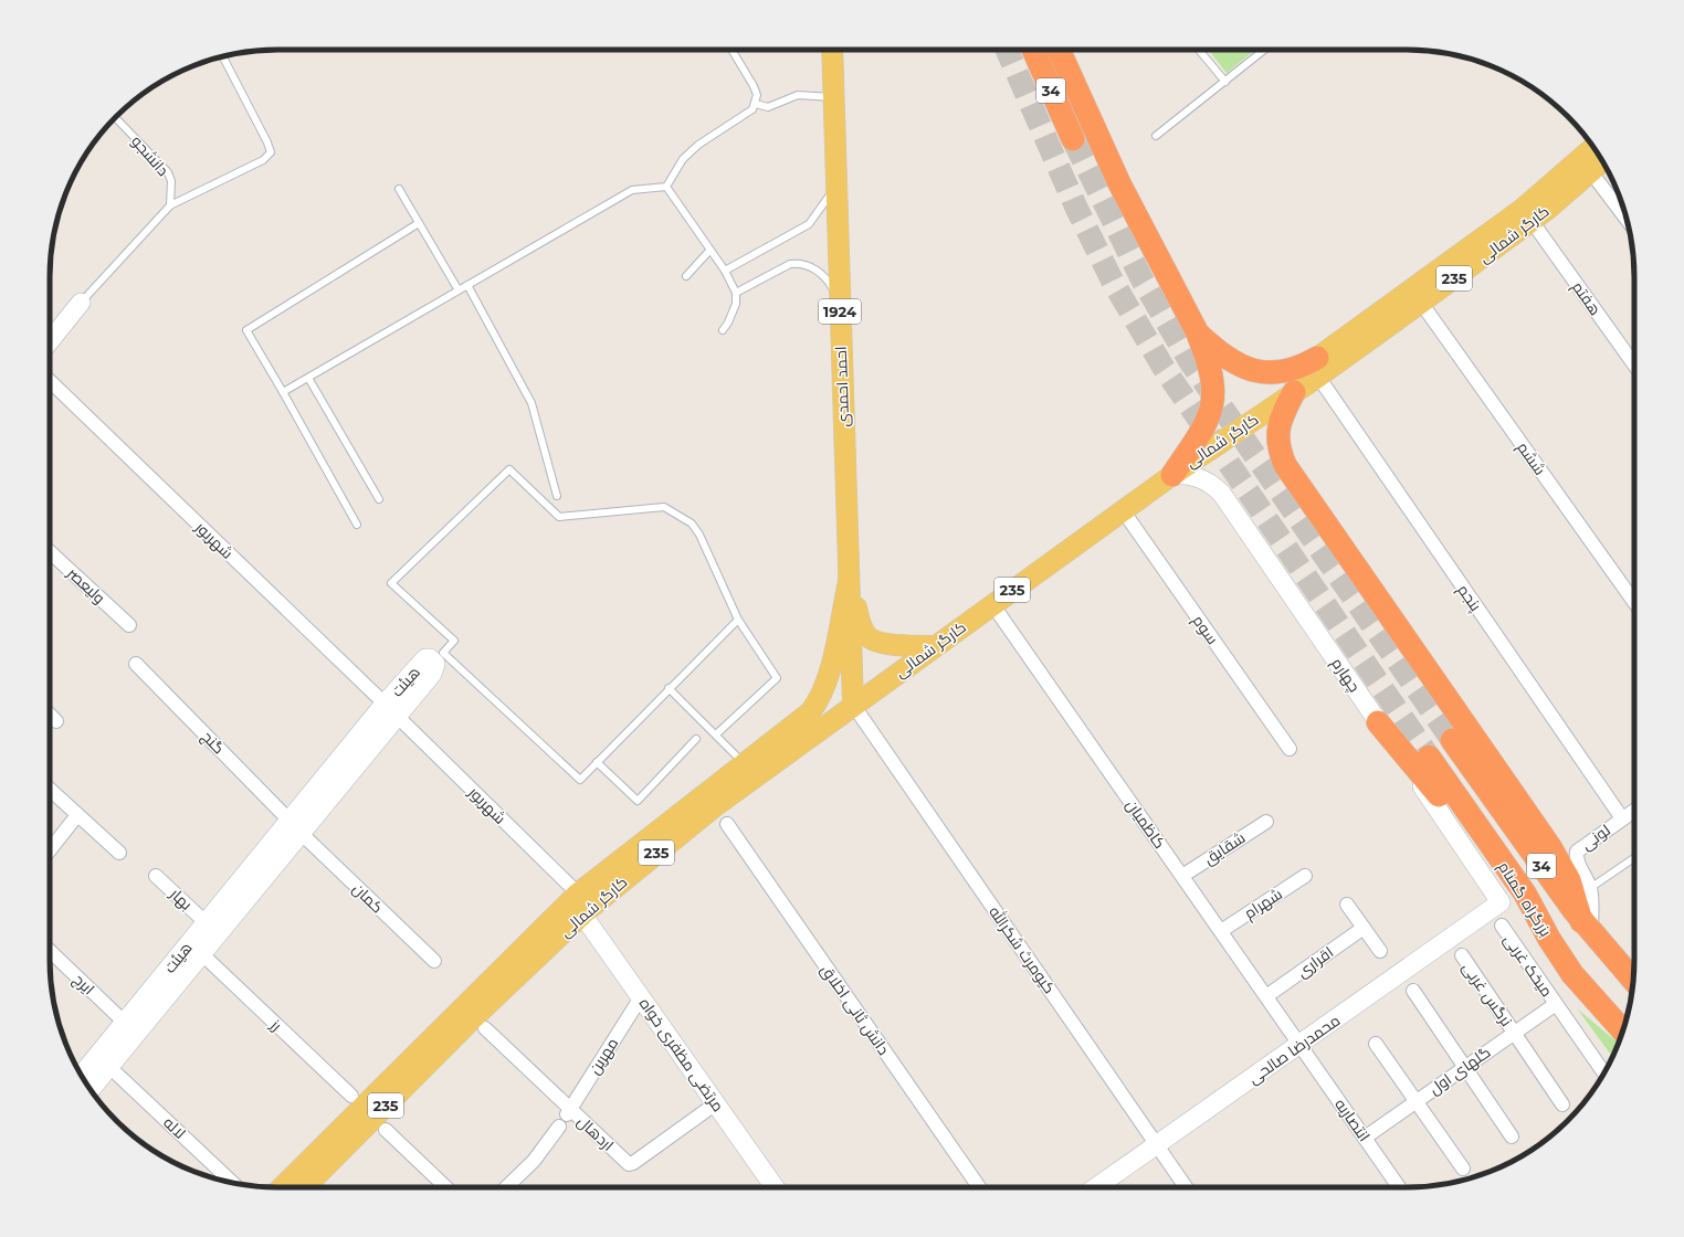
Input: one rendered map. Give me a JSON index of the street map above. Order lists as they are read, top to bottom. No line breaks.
{"streets":{"highway":["34","بزرگراه گمنام"],"main road":["کارگر شمالی","235","1924","احمد احمدی"],"street":["هفتم","ششم","شهریور","ولیعصر","پنجم","سوم","چهارم","هیئت","گنج","کاظمیان","لونی","شقایق","کمان","بهار","شهرام","کیومرث شکرالله","اقراری","میخک غربی","ایرج","نرگس غربی","دانش ثانی اخلاق","رز","محمدرضا صالحی","مرتضی مظفری خواه","مهرین","گلهای اول","انتصاریه","لاله","اردهال"],"lane":["دانشجو"]},"crossings":[["کارگر شمالی","هفتم"],["کارگر شمالی","احمد احمدی"],["کارگر شمالی","ششم"],["کارگر شمالی","شهریور"],["کارگر شمالی","پنجم"],["کارگر شمالی","سوم"],["کارگر شمالی","چهارم"],["کارگر شمالی","کاظمیان"],["کارگر شمالی","کیومرث شکرالله"],["کارگر شمالی","مرتضی مظفری خواه"],["احمد احمدی","کیومرث شکرالله"],["شهریور","هیئت"],["پنجم","لونی"],["چهارم","محمدرضا صالحی"],["هیئت","گنج"],["هیئت","کمان"],["هیئت","بهار"],["هیئت","ایرج"],["هیئت","رز"],["هیئت","لاله"],["گنج","کمان"],["کاظمیان","شقایق"],["کاظمیان","شهرام"],["کاظمیان","اقراری"],["کاظمیان","محمدرضا صالحی"],["کاظمیان","انتصاریه"],["لونی","بزرگراه گمنام"],["کیومرث شکرالله","محمدرضا صالحی"],["میخک غربی","گلهای اول"],["نرگس غربی","گلهای اول"],["محمدرضا صالحی","انتصاریه"],["مرتضی مظفری خواه","مهرین"],["مرتضی مظفری خواه","اردهال"],["مهرین","اردهال"],["گلهای اول","انتصاریه"]]}
